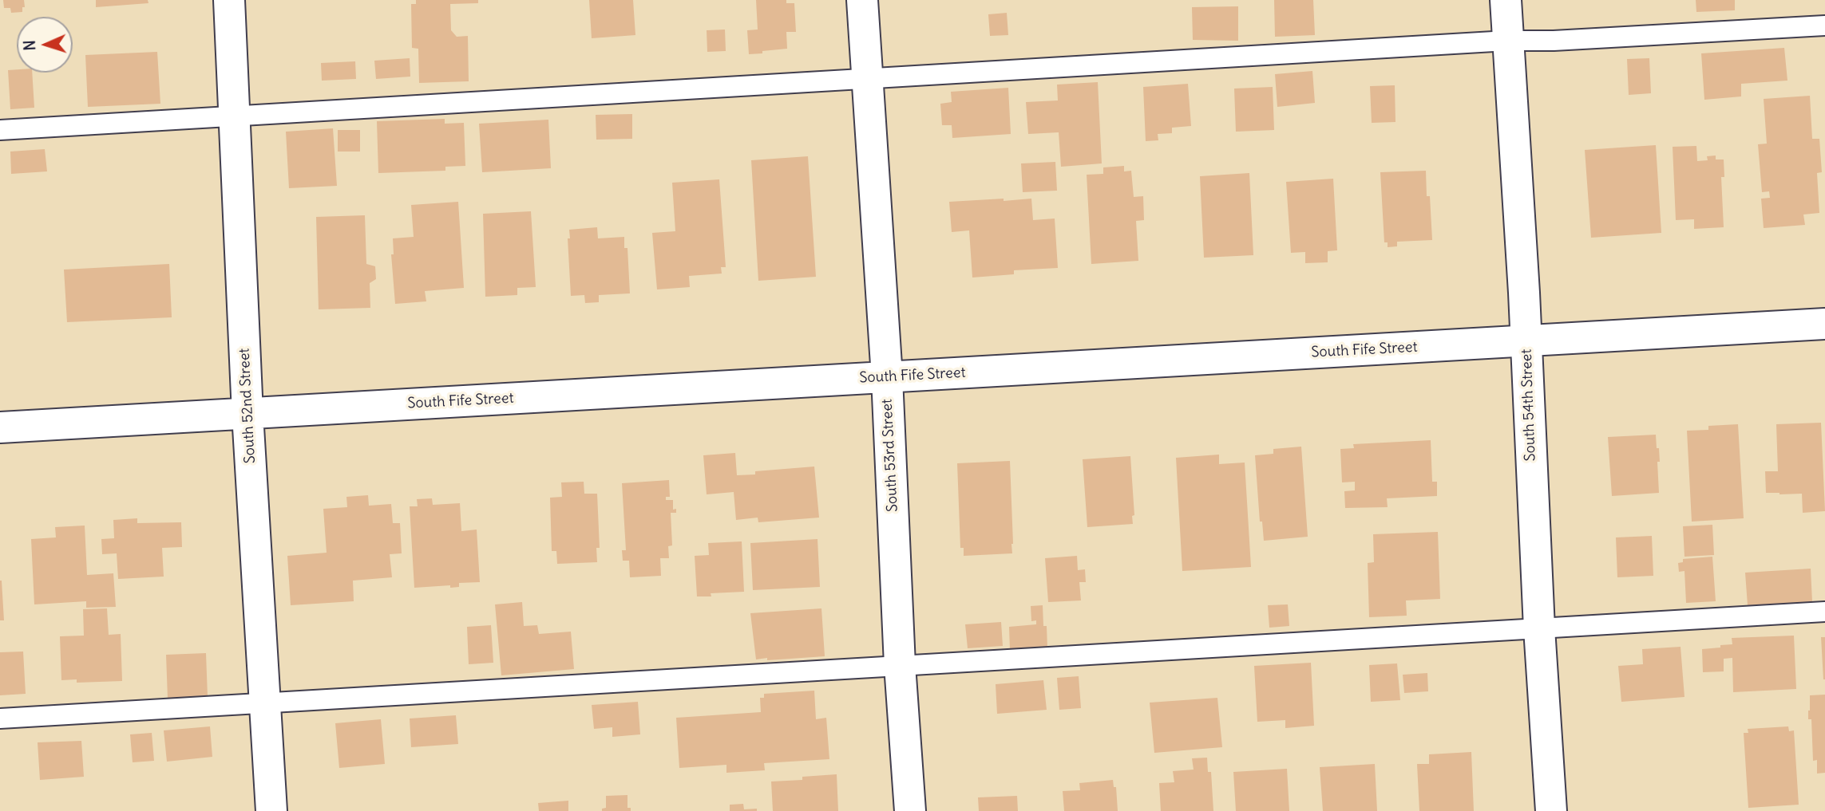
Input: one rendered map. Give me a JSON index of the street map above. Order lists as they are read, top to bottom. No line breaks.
{"streets":{"street":["South Fife Street","South 54th Street","South 52nd Street","South 53rd Street"]},"crossings":[["South Fife Street","South 54th Street"],["South Fife Street","South 52nd Street"],["South Fife Street","South 53rd Street"]],"north":"left"}
